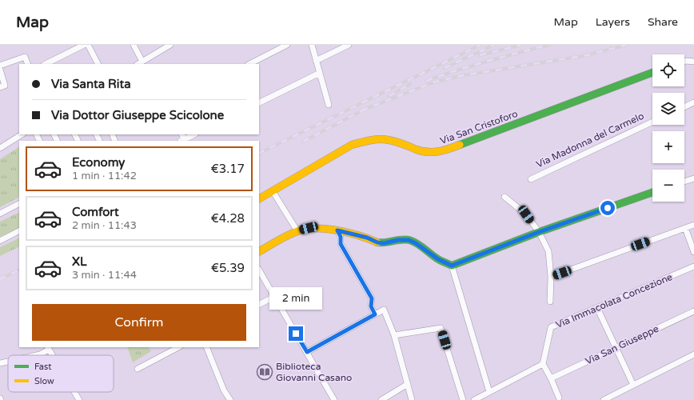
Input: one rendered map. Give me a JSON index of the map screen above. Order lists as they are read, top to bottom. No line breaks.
{"streets":{"street":["Via San Cristoforo","Via Madonna del Carmelo","Via Immacolata Concezione","Via San Giuseppe"]},"places":{"library":["Biblioteca Giovanni Casano"]},"legend":["Fast","Slow"],"page":{"header":"Map","nav":["Map","Layers","Share"],"map_buttons":["+","−"],"banner":["Via Santa Rita","Via Dottor Giuseppe Scicolone"],"list":[{"name":"Economy","note":"1 min · 11:42","value":"€3.17"},{"name":"Comfort","note":"2 min · 11:43","value":"€4.28"},{"name":"XL","note":"3 min · 11:44","value":"€5.39"}],"bubble":"2 min","buttons":"Confirm"}}
